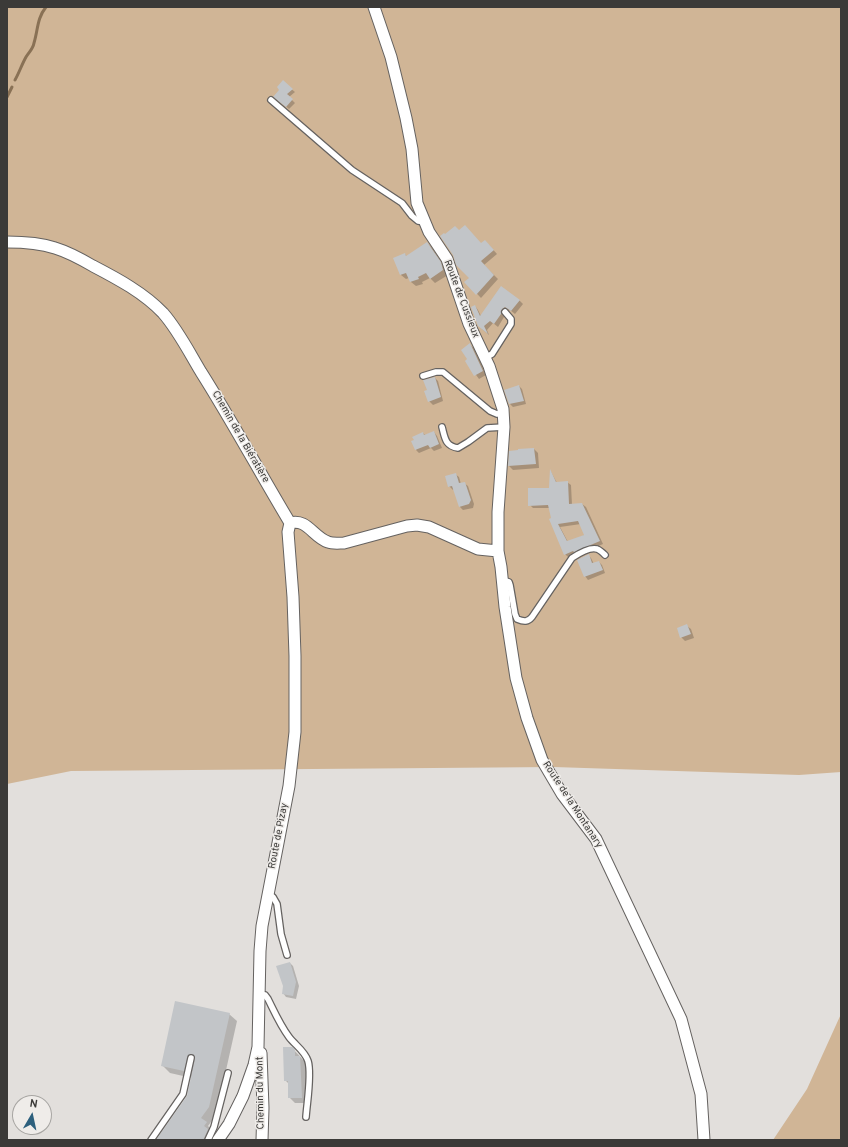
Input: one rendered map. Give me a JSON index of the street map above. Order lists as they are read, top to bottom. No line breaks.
{"streets":{"street":["Route de Cussieux","Chemin de la Biératière","Route de la Montanary","Route de Pizay","Chemin du Mont"]},"crossings":[["Route de Cussieux","Route de la Montanary"],["Chemin de la Biératière","Route de Pizay"],["Route de Pizay","Chemin du Mont"]],"north":"top"}
